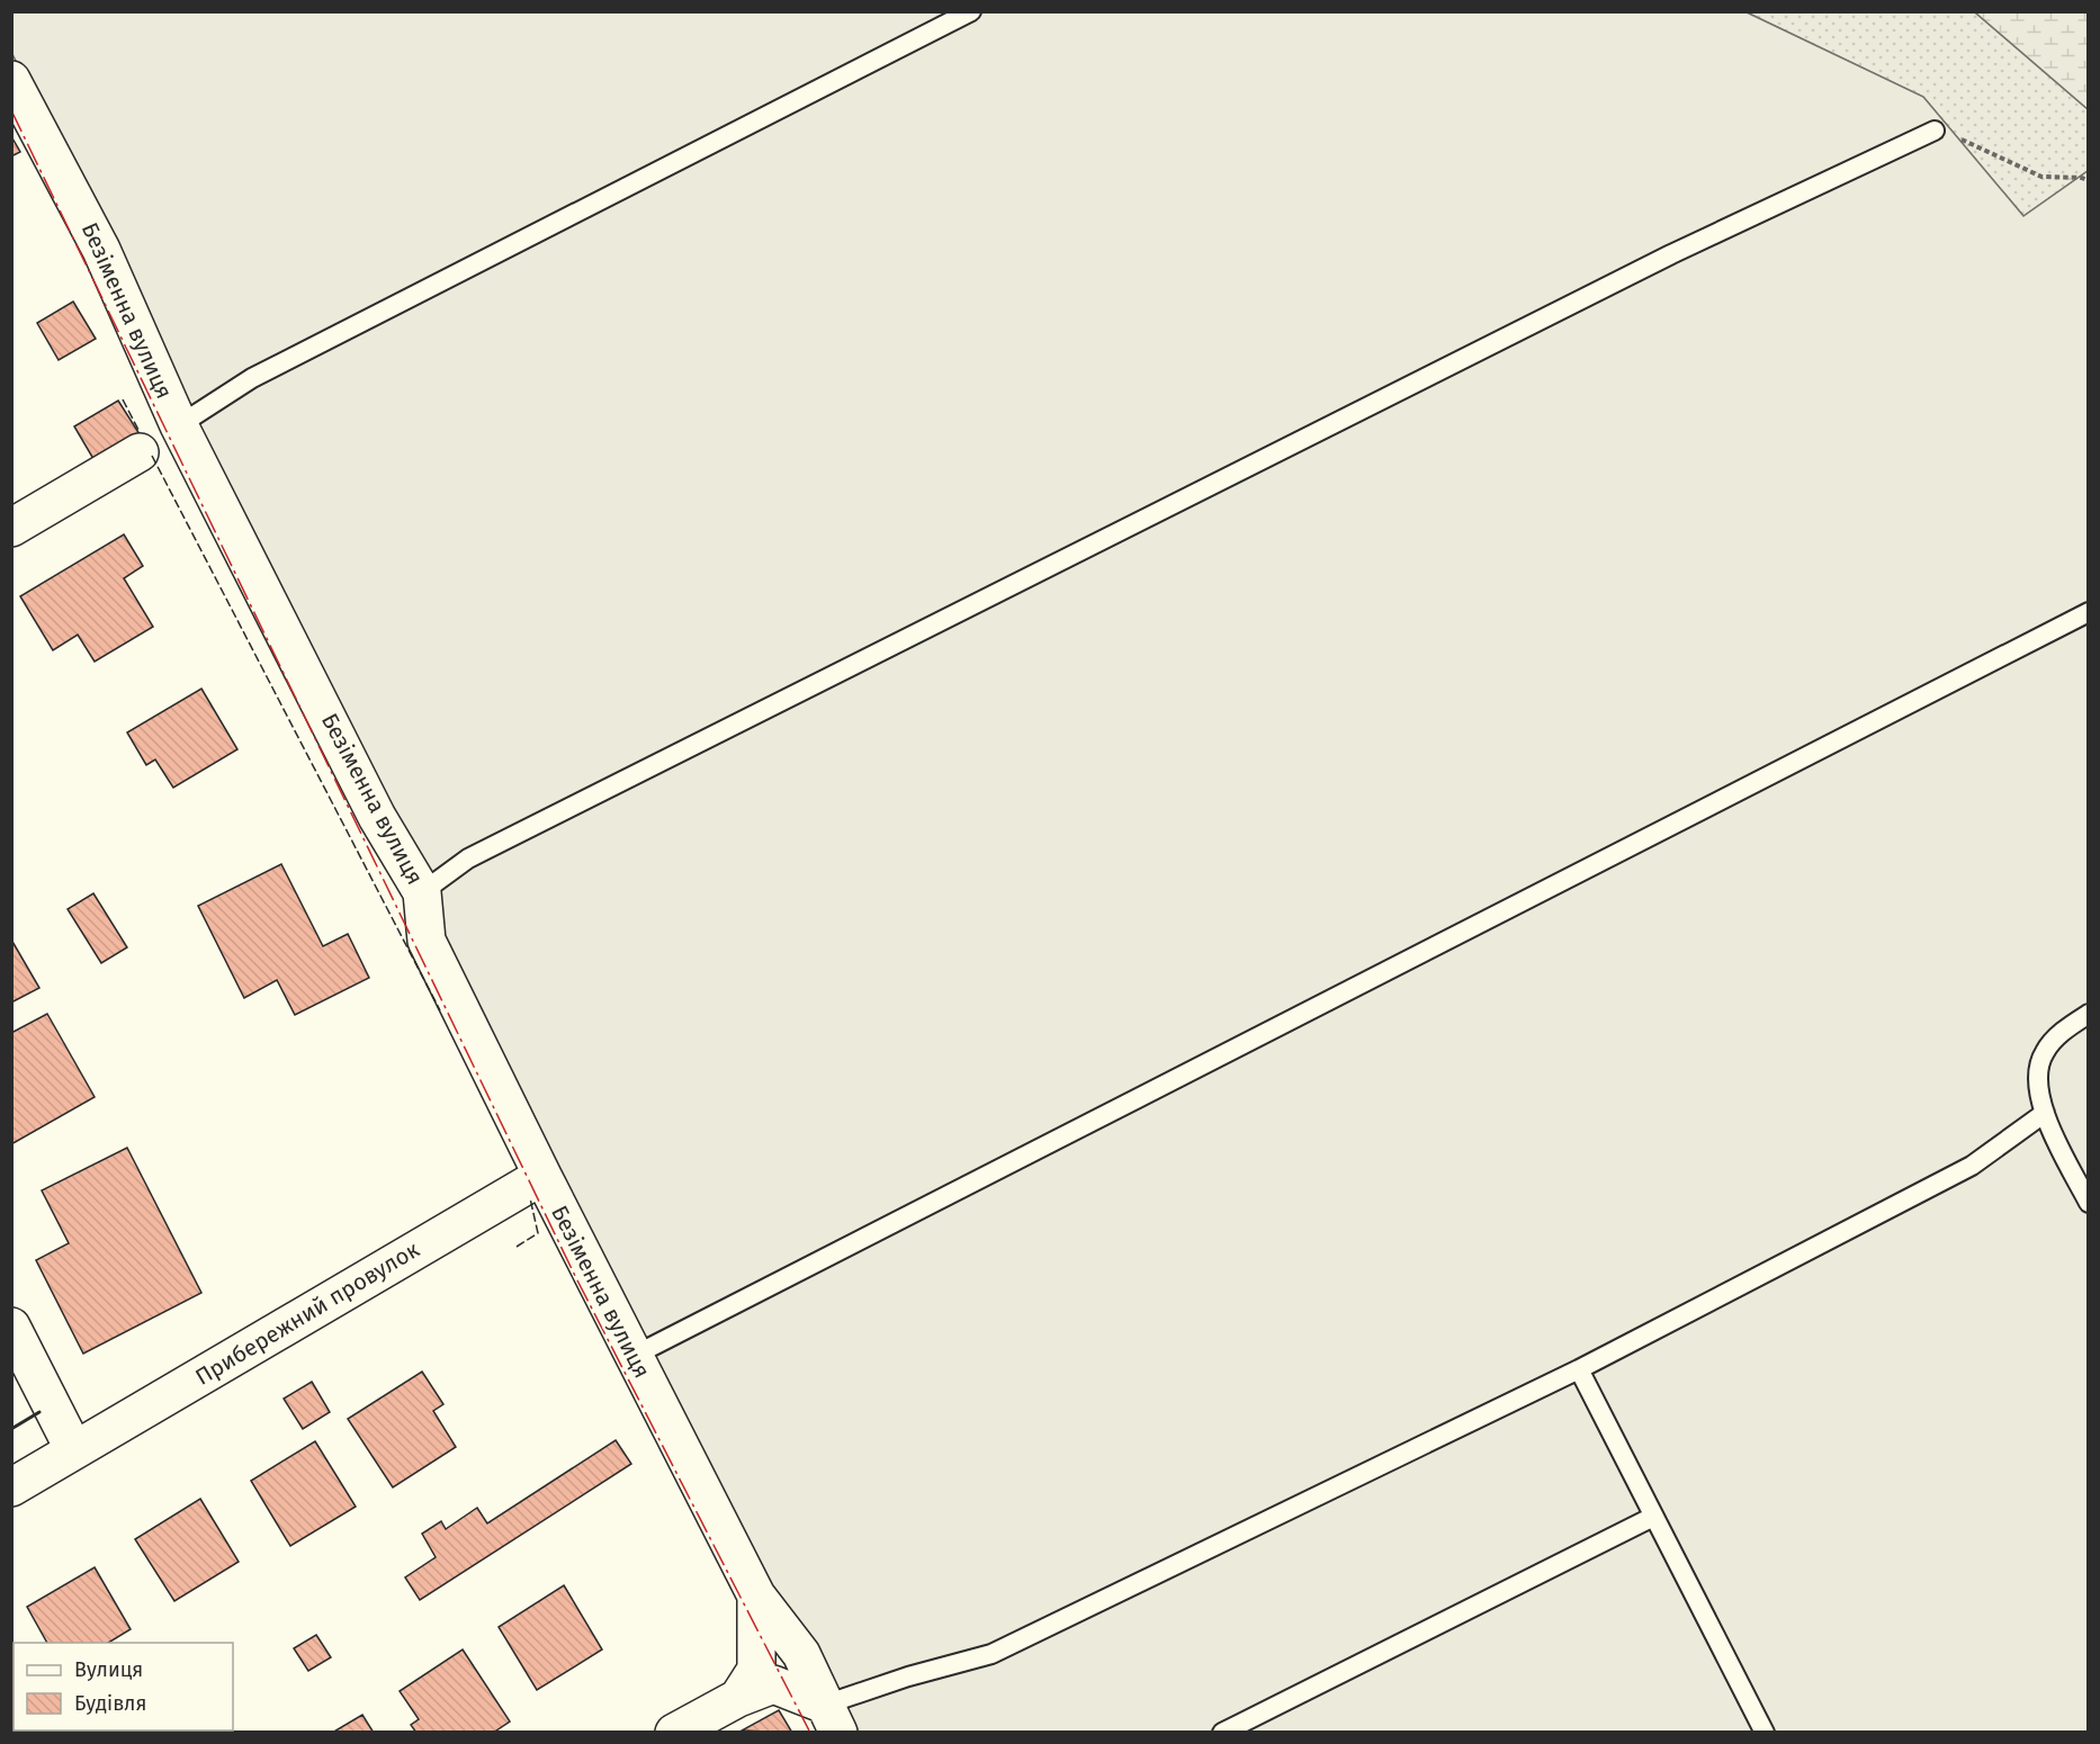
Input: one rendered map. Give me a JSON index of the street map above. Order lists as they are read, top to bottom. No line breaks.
{"streets":{"street":["Безіменна вулиця","Прибережний провулок"]},"crossings":[["Безіменна вулиця","Прибережний провулок"]],"legend":["Вулиця","Будівля"]}
